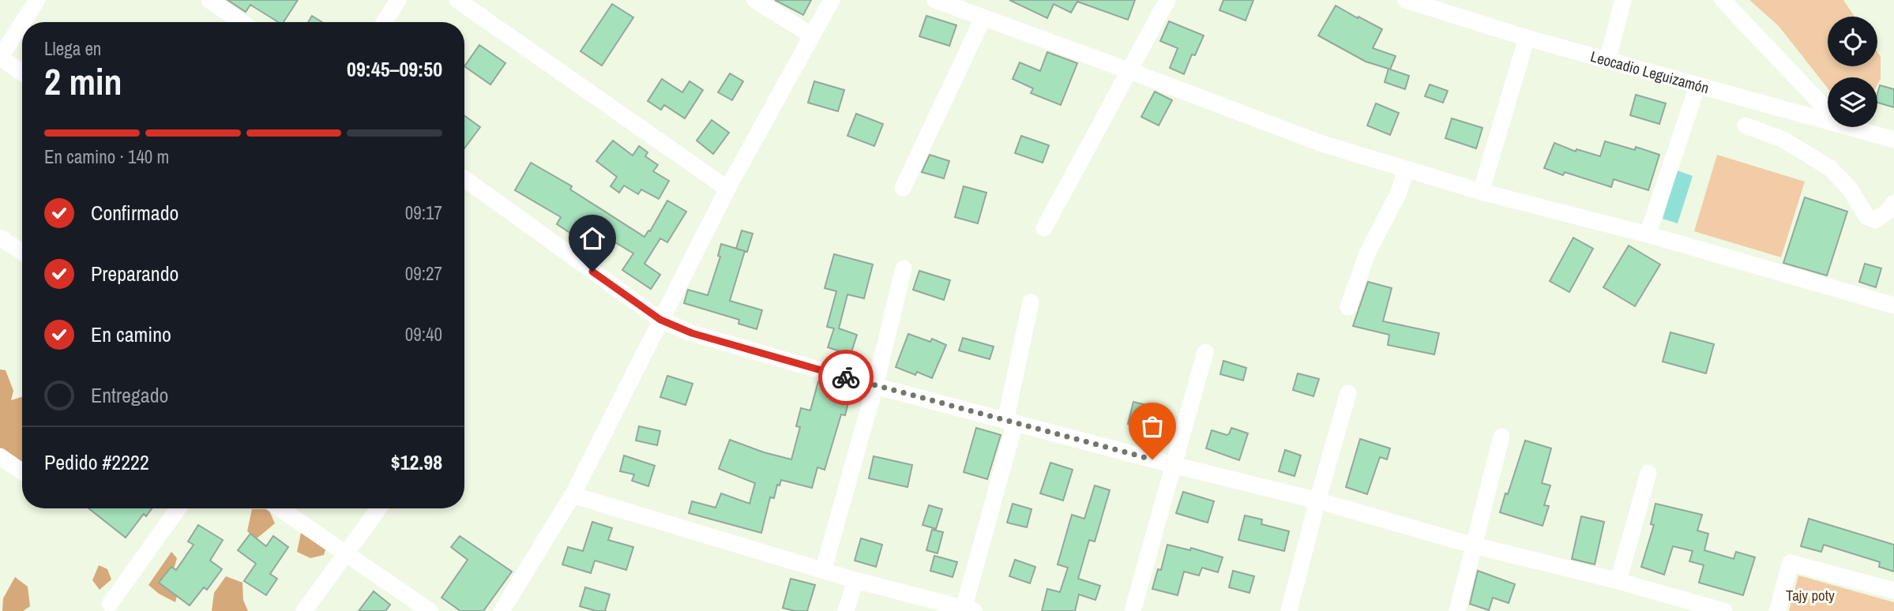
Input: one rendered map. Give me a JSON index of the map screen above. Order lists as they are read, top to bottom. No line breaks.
{"streets":{"street":["Leocadio Leguizamón"]},"parks":["Tajy poty"],"page":{"heading":["2 min","Llega en","09:45–09:50"],"panel":["Pedido #2222","$12.98"],"bar":"En camino · 140 m","list":[["Confirmado","09:17"],["Preparando","09:27"],["En camino","09:40"],"Entregado"]}}
